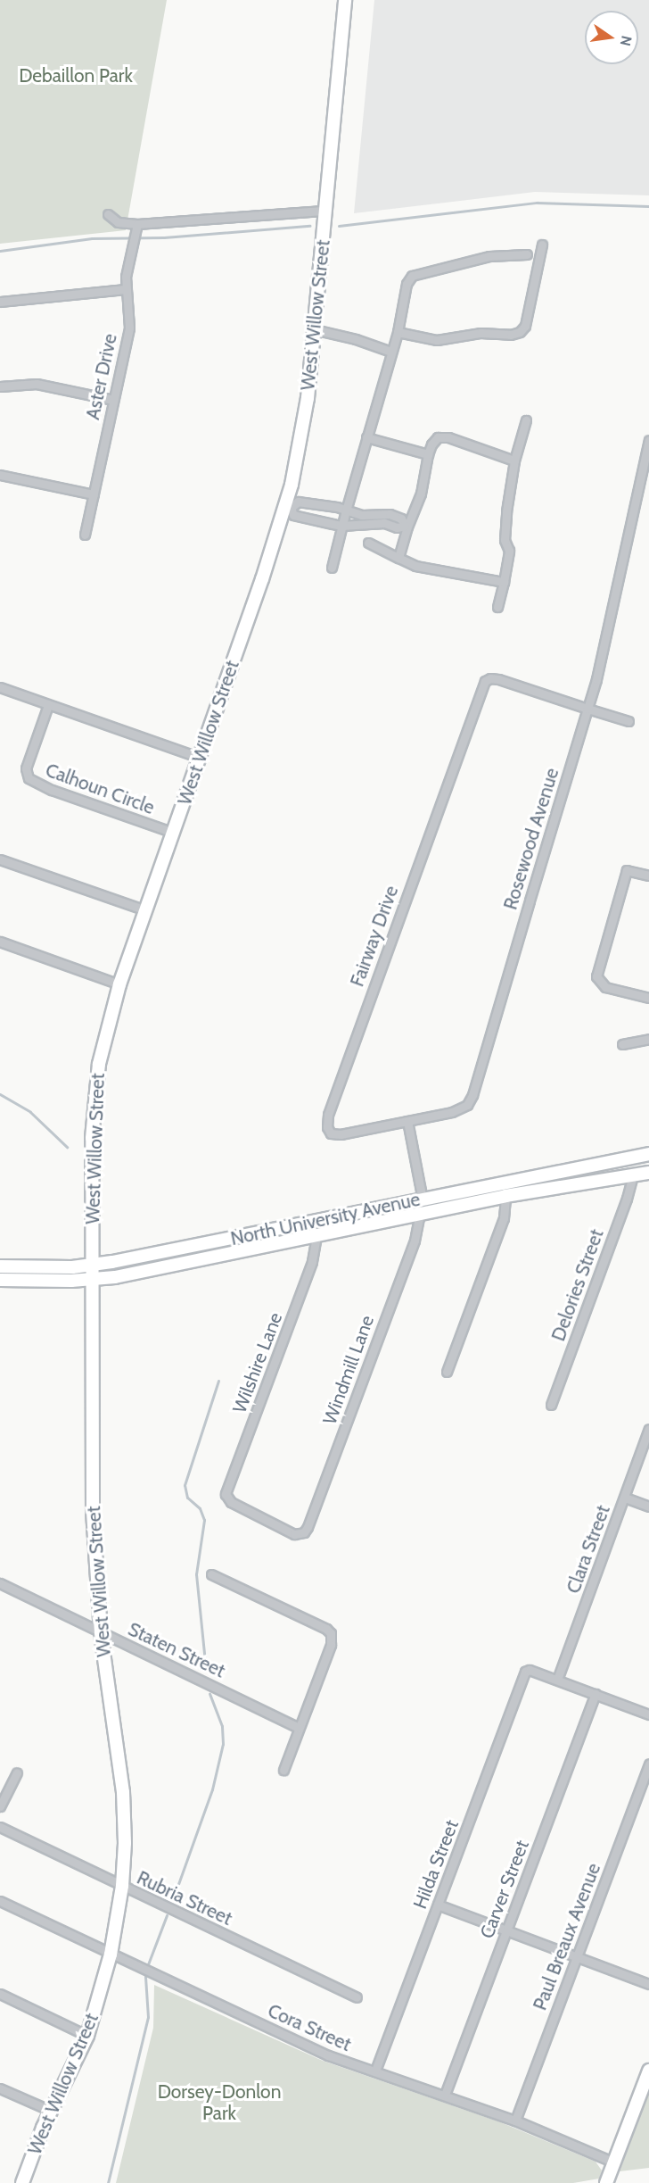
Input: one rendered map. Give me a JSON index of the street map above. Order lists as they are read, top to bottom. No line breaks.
{"streets":{"main road":["West Willow Street","North University Avenue"],"street":["Aster Drive","Calhoun Circle","Rosewood Avenue","Fairway Drive","Delories Street","Wilshire Lane","Windmill Lane","Clara Street","Staten Street","Hilda Street","Carver Street","Rubria Street","Paul Breaux Avenue","Cora Street"]},"crossings":[["West Willow Street","Calhoun Circle"],["West Willow Street","North University Avenue"],["West Willow Street","Staten Street"],["West Willow Street","Rubria Street"],["West Willow Street","Cora Street"],["Rosewood Avenue","Fairway Drive"],["North University Avenue","Delories Street"],["North University Avenue","Wilshire Lane"],["North University Avenue","Windmill Lane"],["Wilshire Lane","Windmill Lane"],["Clara Street","Hilda Street"],["Hilda Street","Cora Street"],["Carver Street","Cora Street"],["Paul Breaux Avenue","Cora Street"]],"parks":["Debaillon Park","Dorsey-Donlon Park"],"north":"right"}
